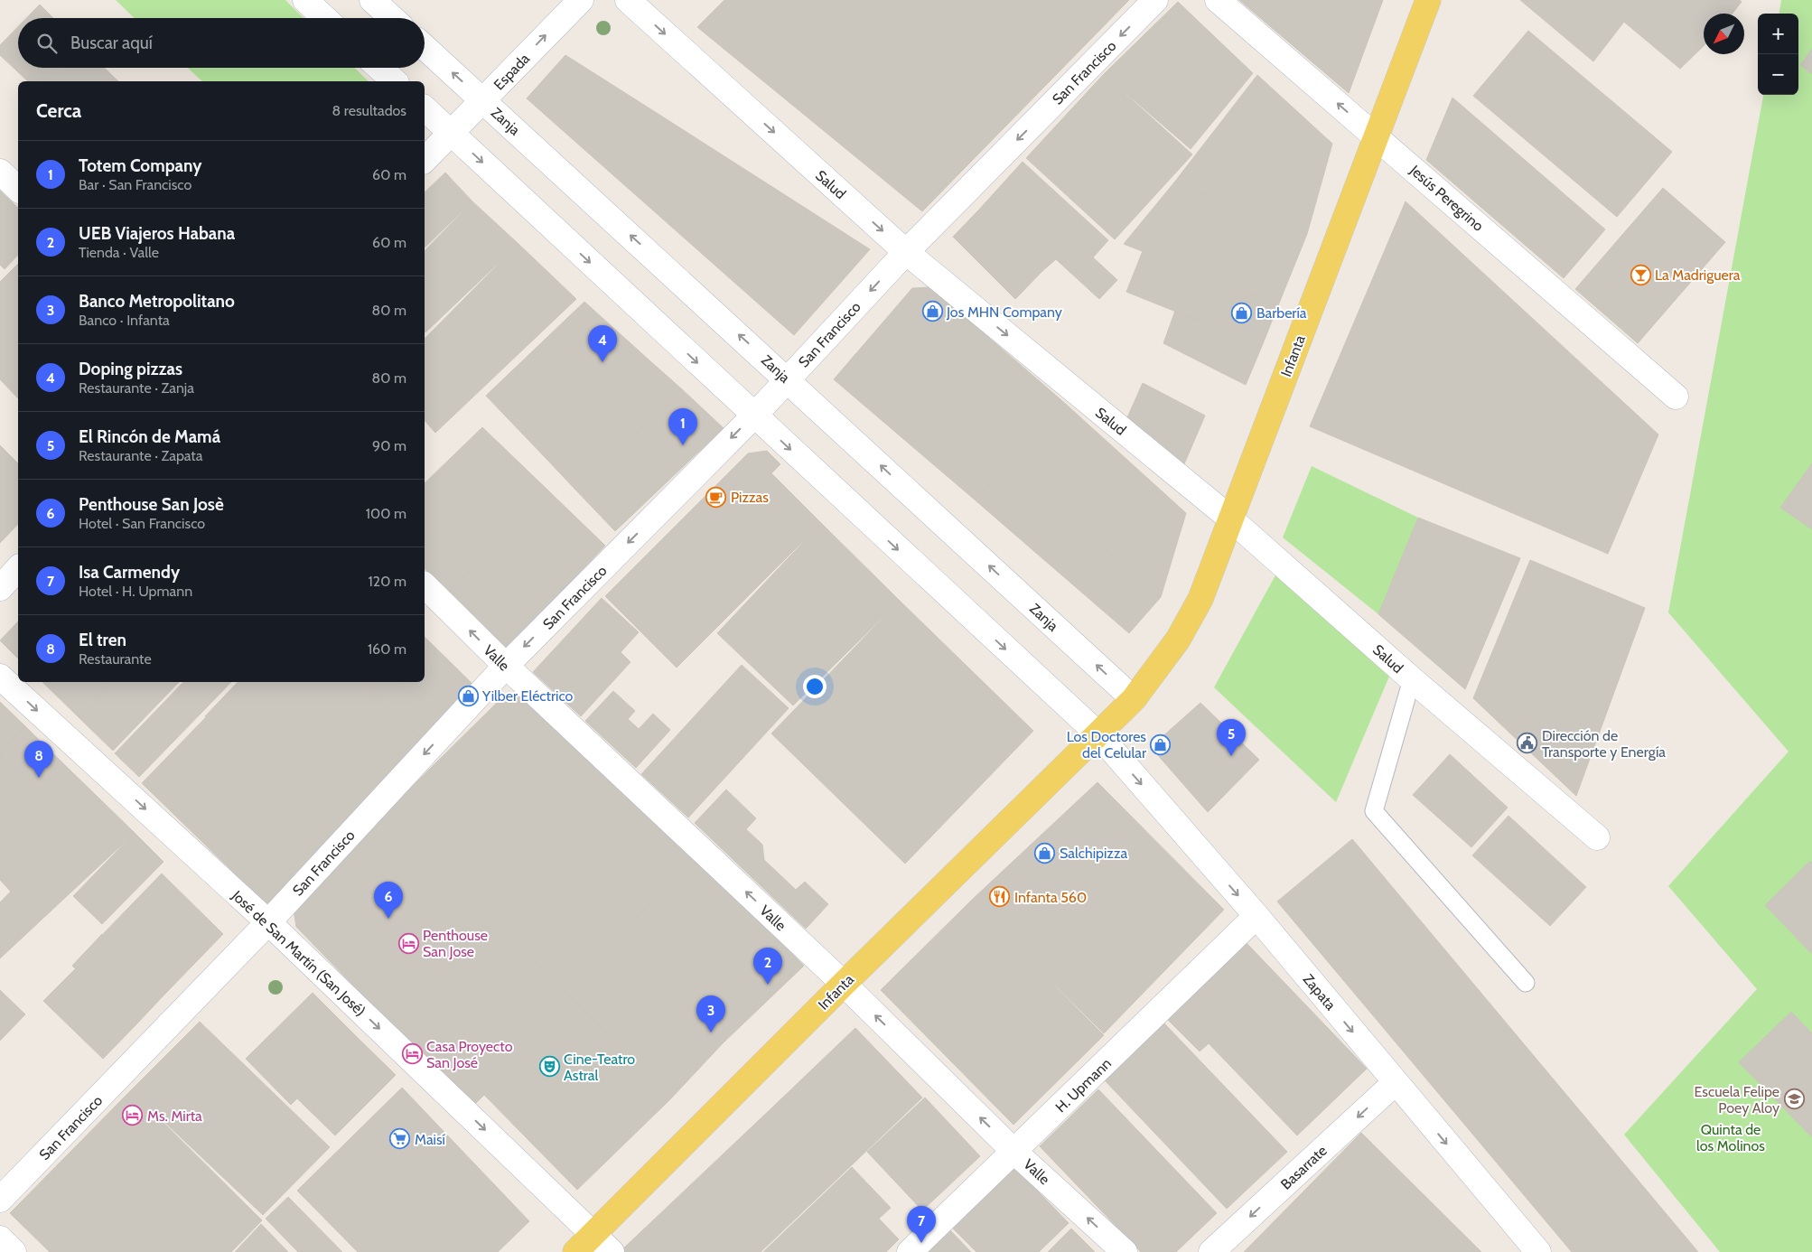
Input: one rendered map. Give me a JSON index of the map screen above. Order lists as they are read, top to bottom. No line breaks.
{"streets":{"main road":["Infanta"],"street":["Espada","San Francisco","Zanja","Salud","Jesús Peregrino","Valle","José de San Martín (San José)","Zapata","H. Upmann","Basarrate"]},"crossings":[["Espada","Zanja"],["San Francisco","Zanja"],["San Francisco","Salud"],["San Francisco","Valle"],["San Francisco","José de San Martín (San José)"],["Zanja","Infanta"],["Salud","Infanta"],["Jesús Peregrino","Infanta"],["Infanta","Valle"],["Infanta","José de San Martín (San José)"],["Infanta","Zapata"],["Valle","H. Upmann"],["Zapata","H. Upmann"],["Zapata","Basarrate"]],"one_way":["Espada","San Francisco","Valle","José de San Martín (San José)","Zapata","Basarrate"],"parks":["Quinta de los Molinos"],"places":{"bar":["La Madriguera"],"shop":["Jos MHN Company","Barbería","Yilber Eléctrico","Los Doctores del Celular","Salchipizza"],"cafe":["Pizzas"],"public building":["Dirección de Transporte y Energía"],"restaurant":["Infanta 560"],"hotel":["Penthouse San Jose","Casa Proyecto San José","Ms. Mirta"],"theatre":["Cine-Teatro Astral"],"school or university":["Escuela Felipe Poey Aloy"],"supermarket":["Maisí"]},"north":"bottom left","page":{"map_buttons":["+","−"],"search":"Buscar aquí","heading":["Cerca","8 resultados"],"list":[{"mark":"1","name":"Totem Company","note":"Bar · San Francisco","value":"60 m"},{"mark":"2","name":"UEB Viajeros Habana","note":"Tienda · Valle","value":"60 m"},{"mark":"3","name":"Banco Metropolitano","note":"Banco · Infanta","value":"80 m"},{"mark":"4","name":"Doping pizzas","note":"Restaurante · Zanja","value":"80 m"},{"mark":"5","name":"El Rincón de Mamá","note":"Restaurante · Zapata","value":"90 m"},{"mark":"6","name":"Penthouse San Josè","note":"Hotel · San Francisco","value":"100 m"},{"mark":"7","name":"Isa Carmendy","note":"Hotel · H. Upmann","value":"120 m"},{"mark":"8","name":"El tren","note":"Restaurante","value":"160 m"}],"pins":["4","1","5","8","6","2","3","7"]}}
